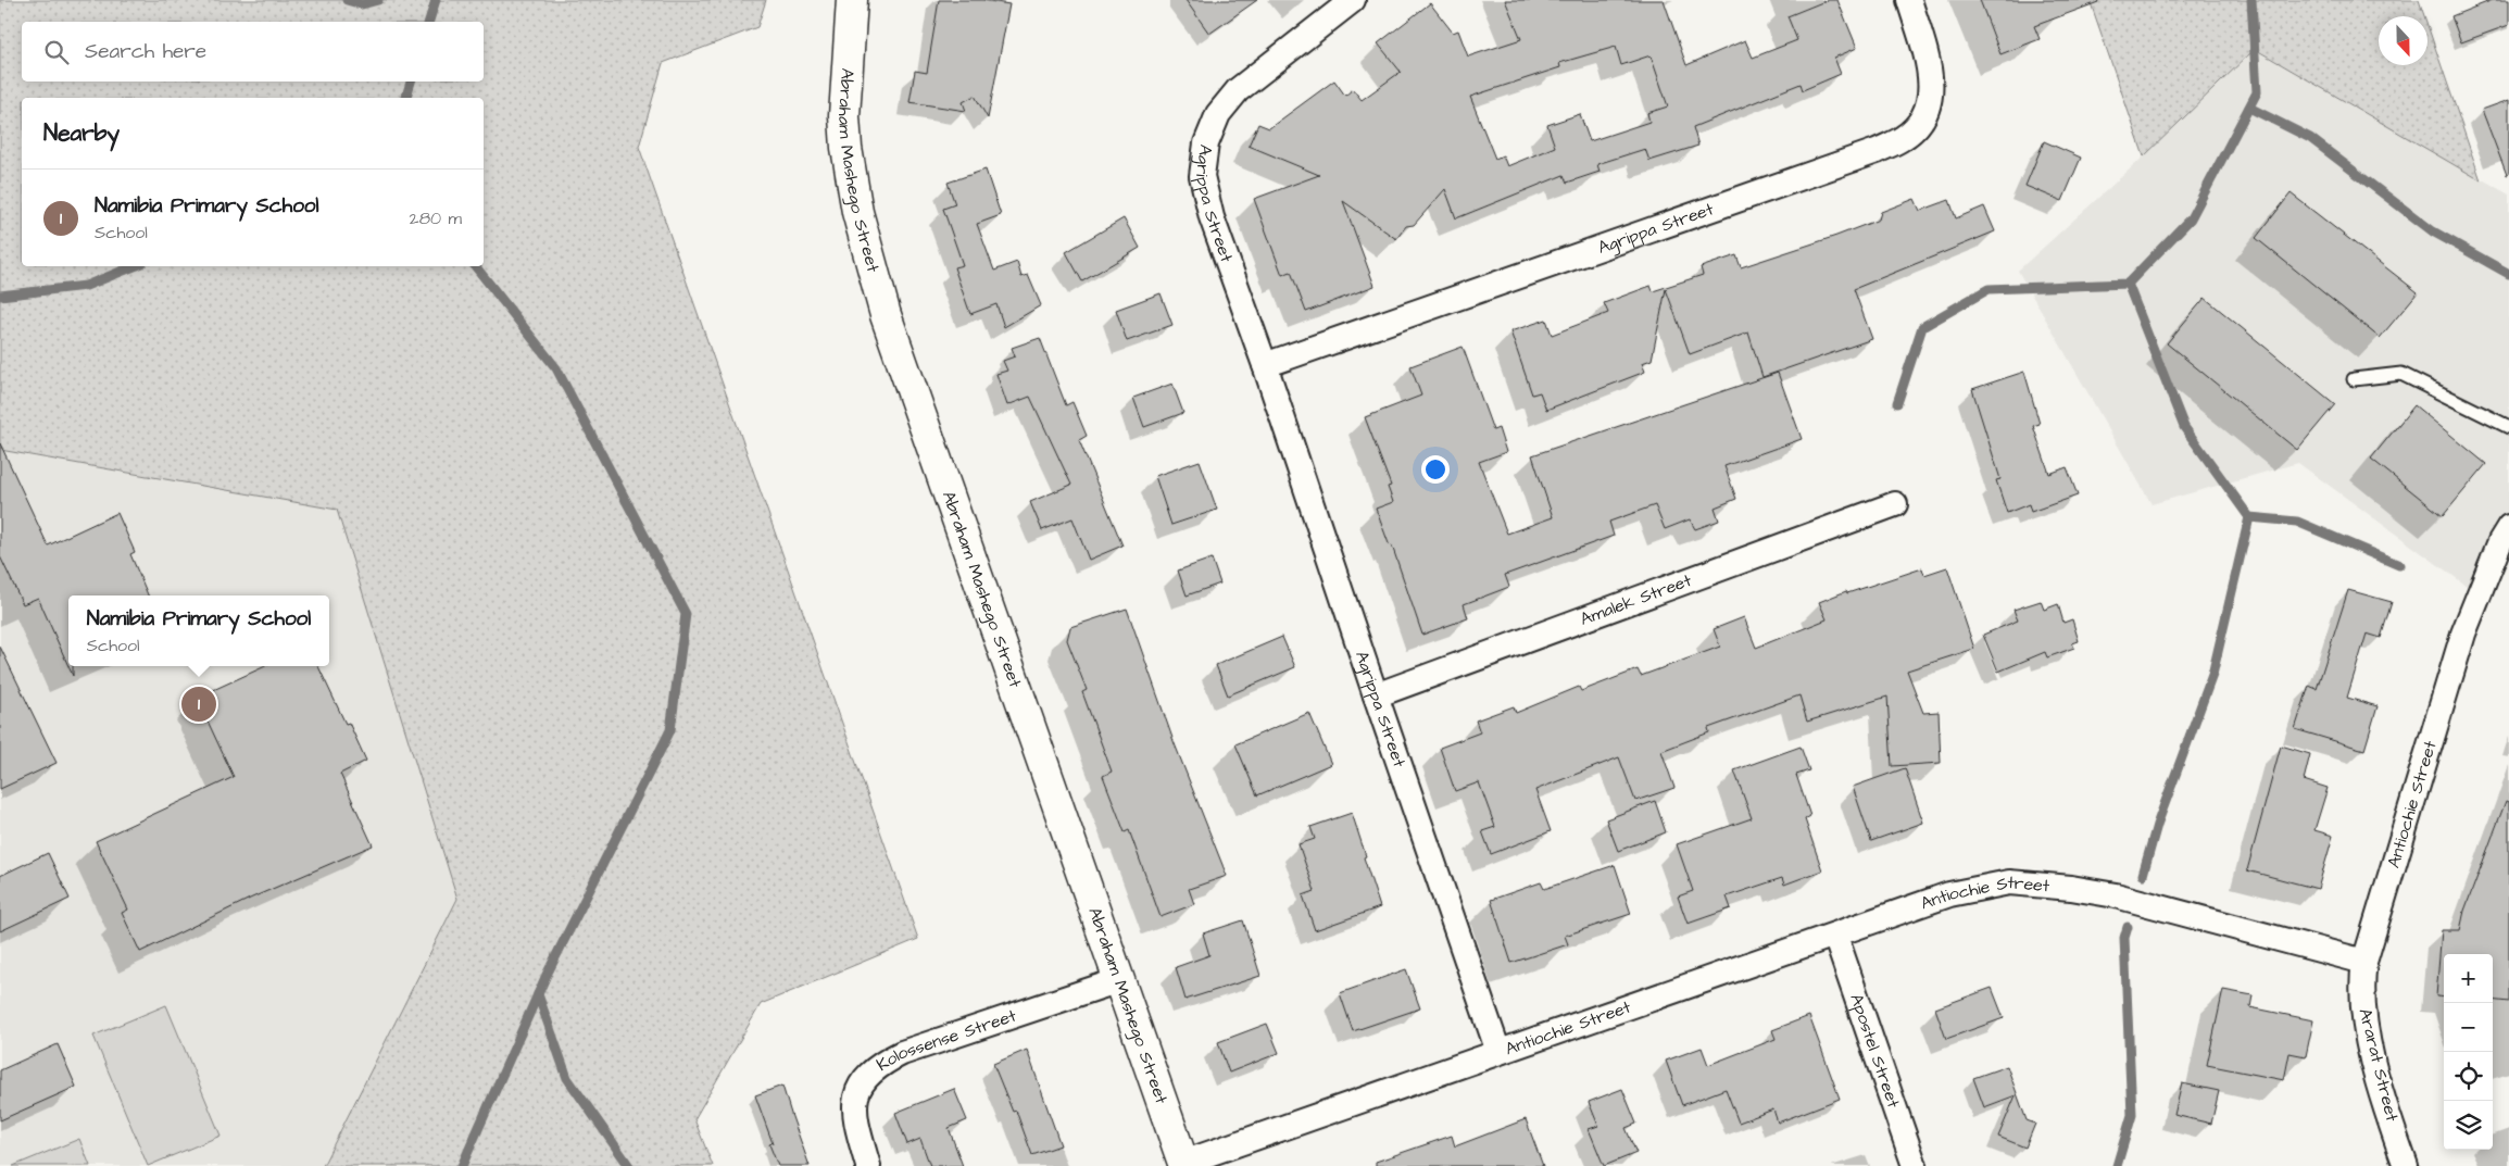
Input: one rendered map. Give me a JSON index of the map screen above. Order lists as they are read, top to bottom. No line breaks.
{"streets":{"main road":["Abraham Mashego Street"],"street":["Agrippa Street","Amalek Street","Antiochie Street","Kolossense Street","Apostel Street","Ararat Street"]},"crossings":[["Abraham Mashego Street","Antiochie Street"],["Abraham Mashego Street","Kolossense Street"],["Agrippa Street","Amalek Street"],["Agrippa Street","Antiochie Street"],["Antiochie Street","Apostel Street"],["Antiochie Street","Ararat Street"]],"north":"bottom","page":{"search":"Search here","heading":"Nearby","list":[{"mark":"1","name":"Namibia Primary School","note":"School","value":"280 m"}],"popup":["Namibia Primary School","School"],"pins":"1","map_buttons":["+","−"]}}
